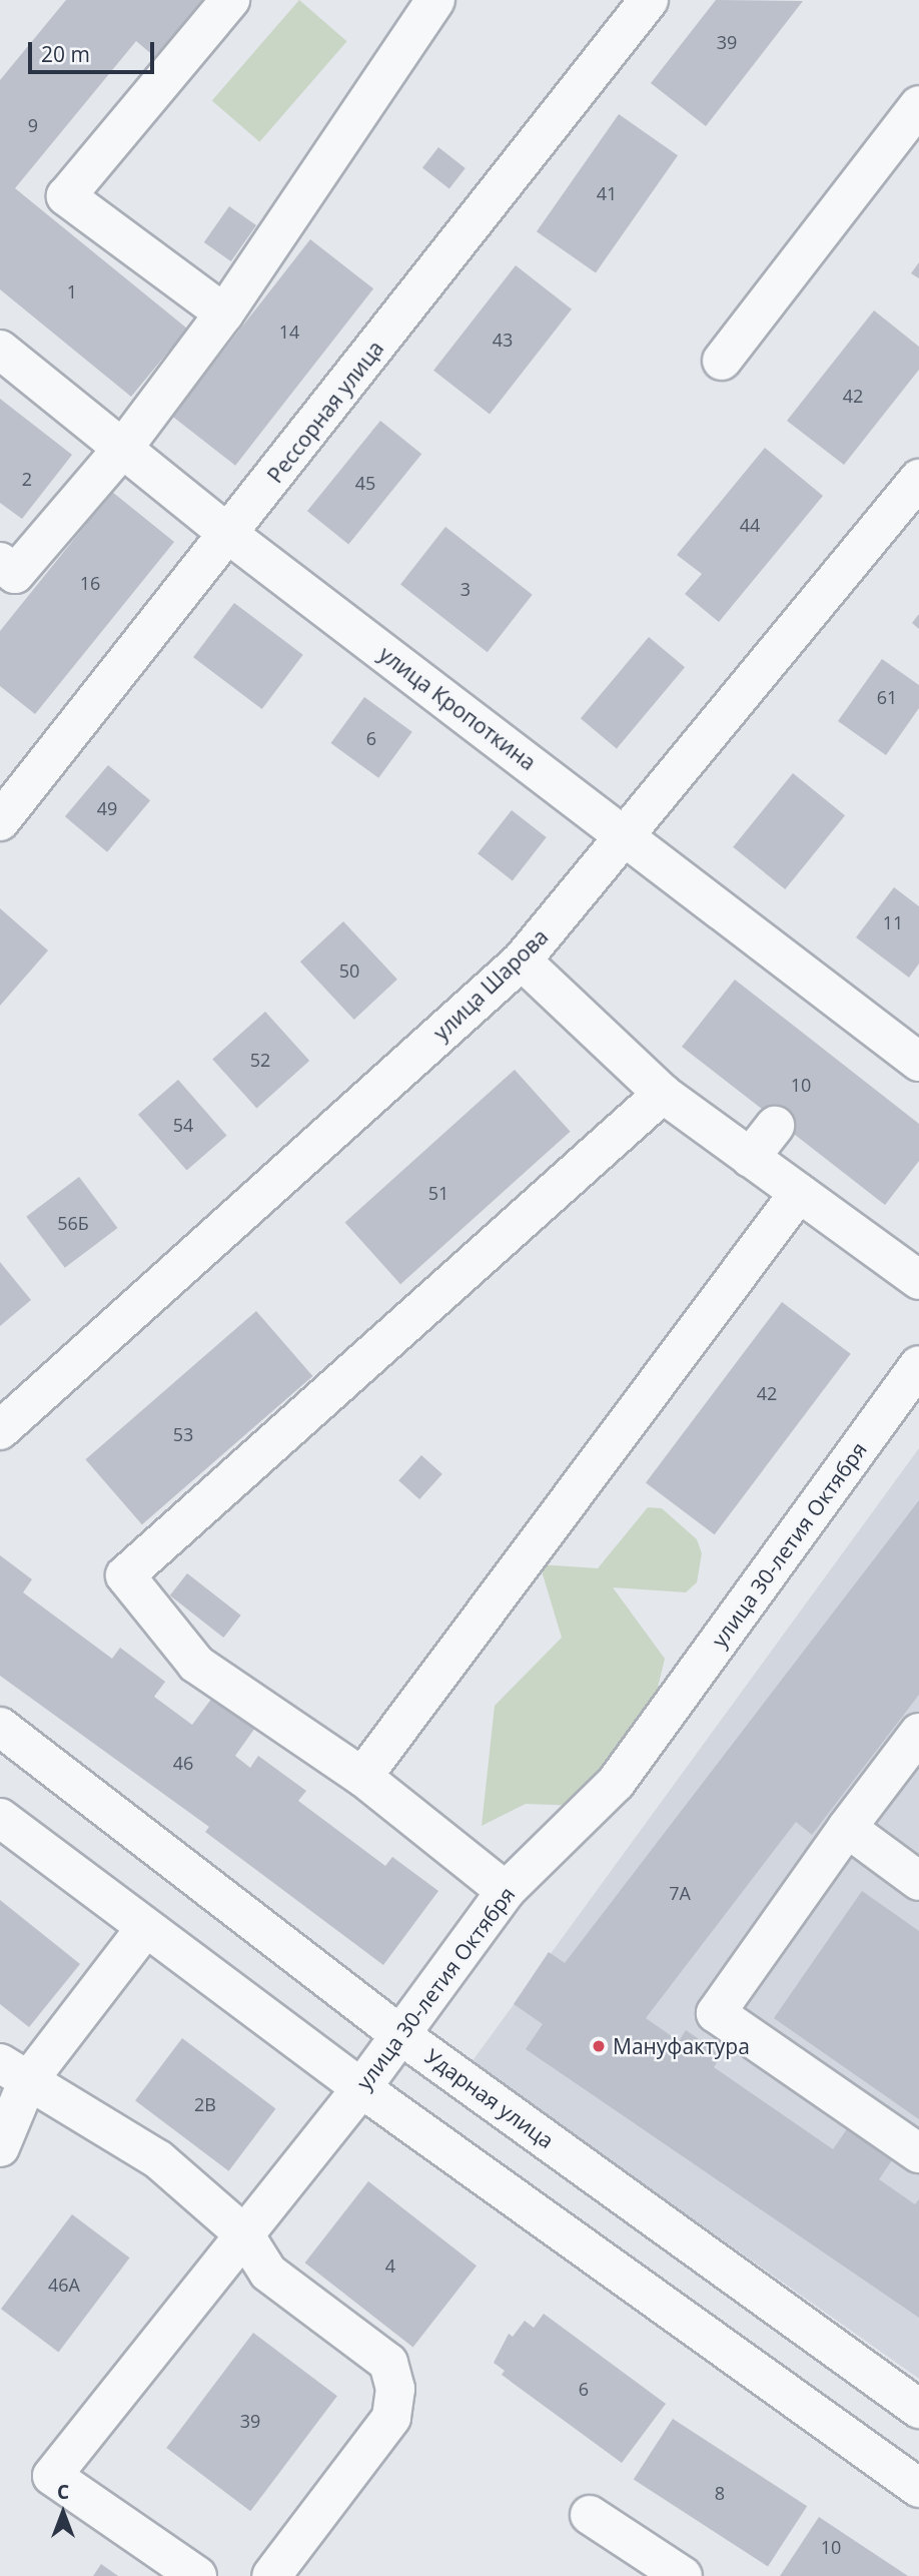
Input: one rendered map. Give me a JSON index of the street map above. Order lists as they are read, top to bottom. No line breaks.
{"streets":{"street":["Рессорная улица","улица Кропоткина","улица Шарова","улица 30-летия Октября","Ударная улица"]},"crossings":[["Рессорная улица","улица Кропоткина"],["улица Кропоткина","улица Шарова"],["улица 30-летия Октября","Ударная улица"]],"places":["Мануфактура"],"house_numbers":["39","9","41","1","14","43","42","2","45","44","16","3","61","6","49","11","50","52","10","54","51","56Б","42","53","46","7А","2В","4","46А","6","39","8","10"],"scale_bar":"20 m","north":"top"}
